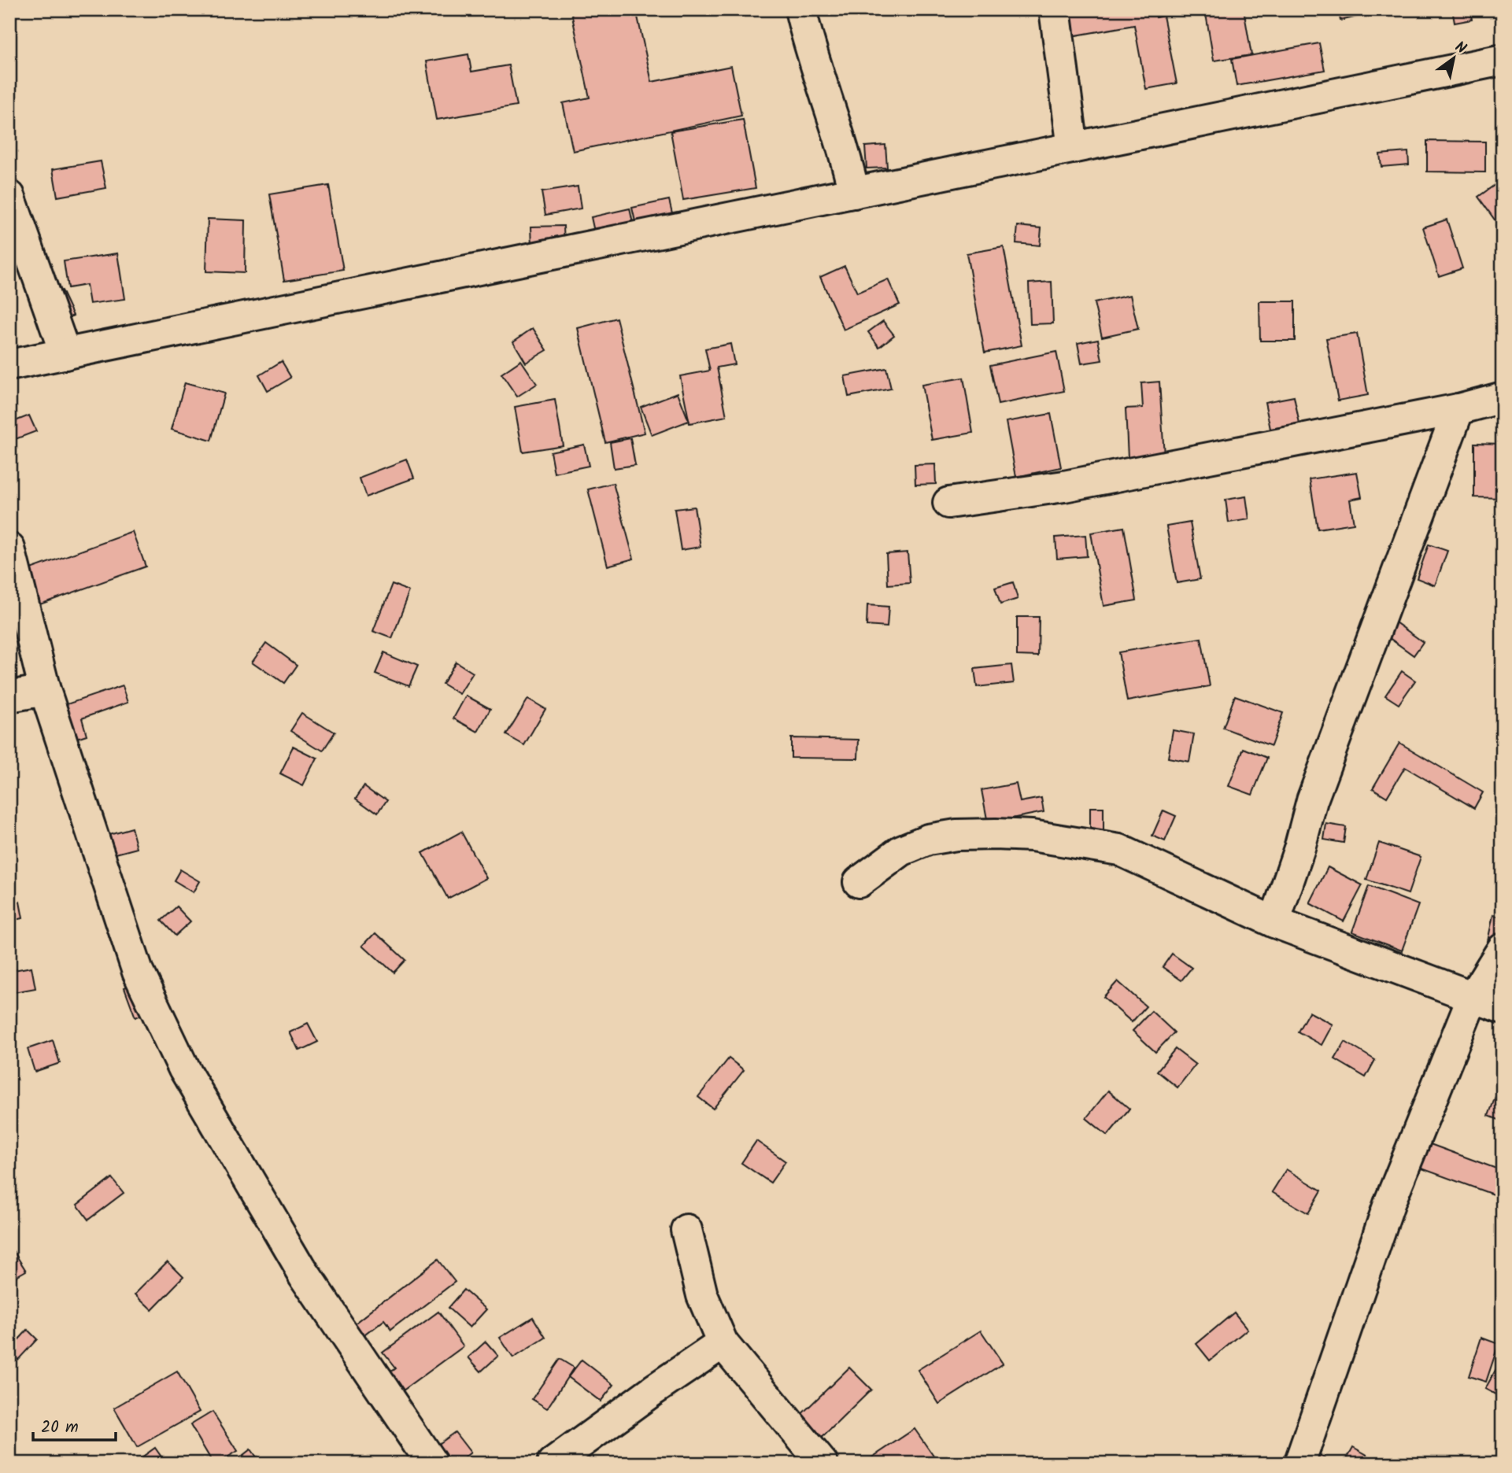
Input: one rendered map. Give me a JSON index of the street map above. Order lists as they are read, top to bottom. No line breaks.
{"scale_bar":"20 m","north":"top right"}
